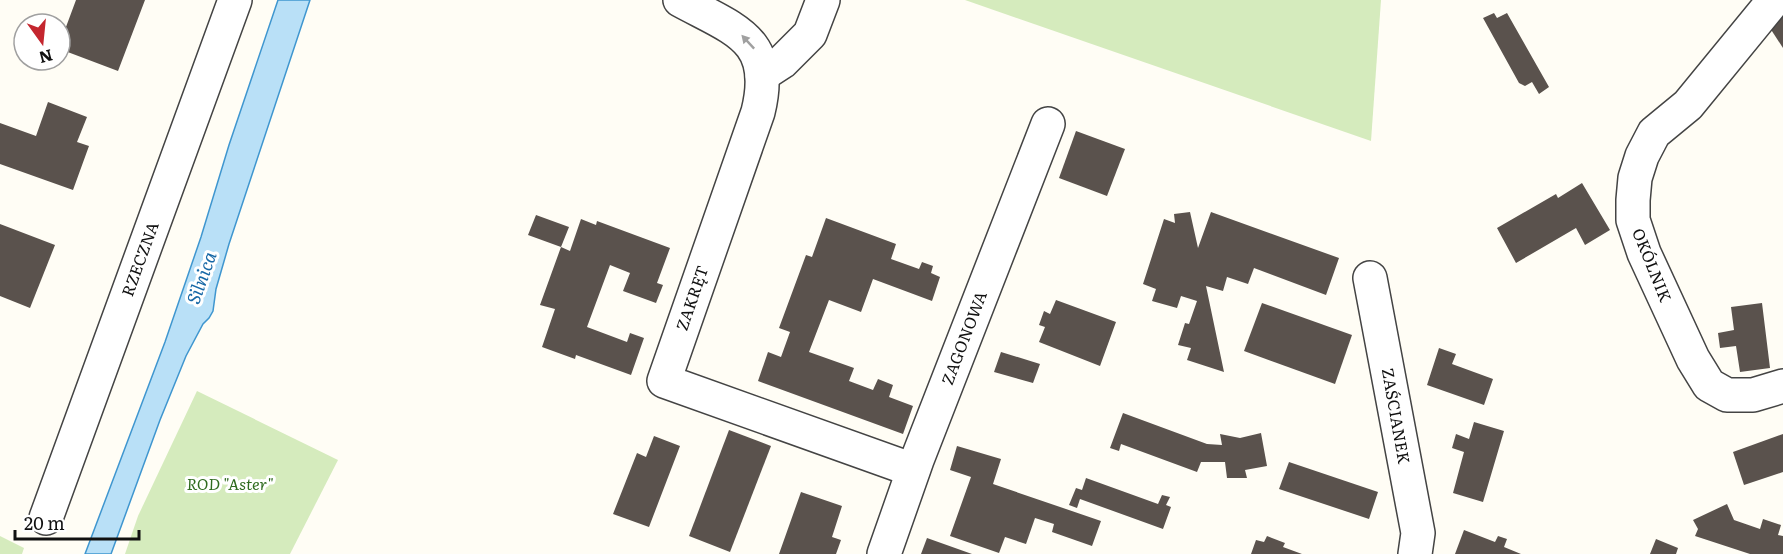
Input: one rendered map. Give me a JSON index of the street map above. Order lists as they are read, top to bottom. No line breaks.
{"streets":{"street":["RZECZNA","OKÓLNIK","ZAKRĘT","ZAGONOWA","ZAŚCIANEK"]},"crossings":[["ZAKRĘT","ZAGONOWA"]],"water":["Silnica"],"parks":["ROD \"Aster\""],"scale_bar":"20 m","north":"bottom"}
